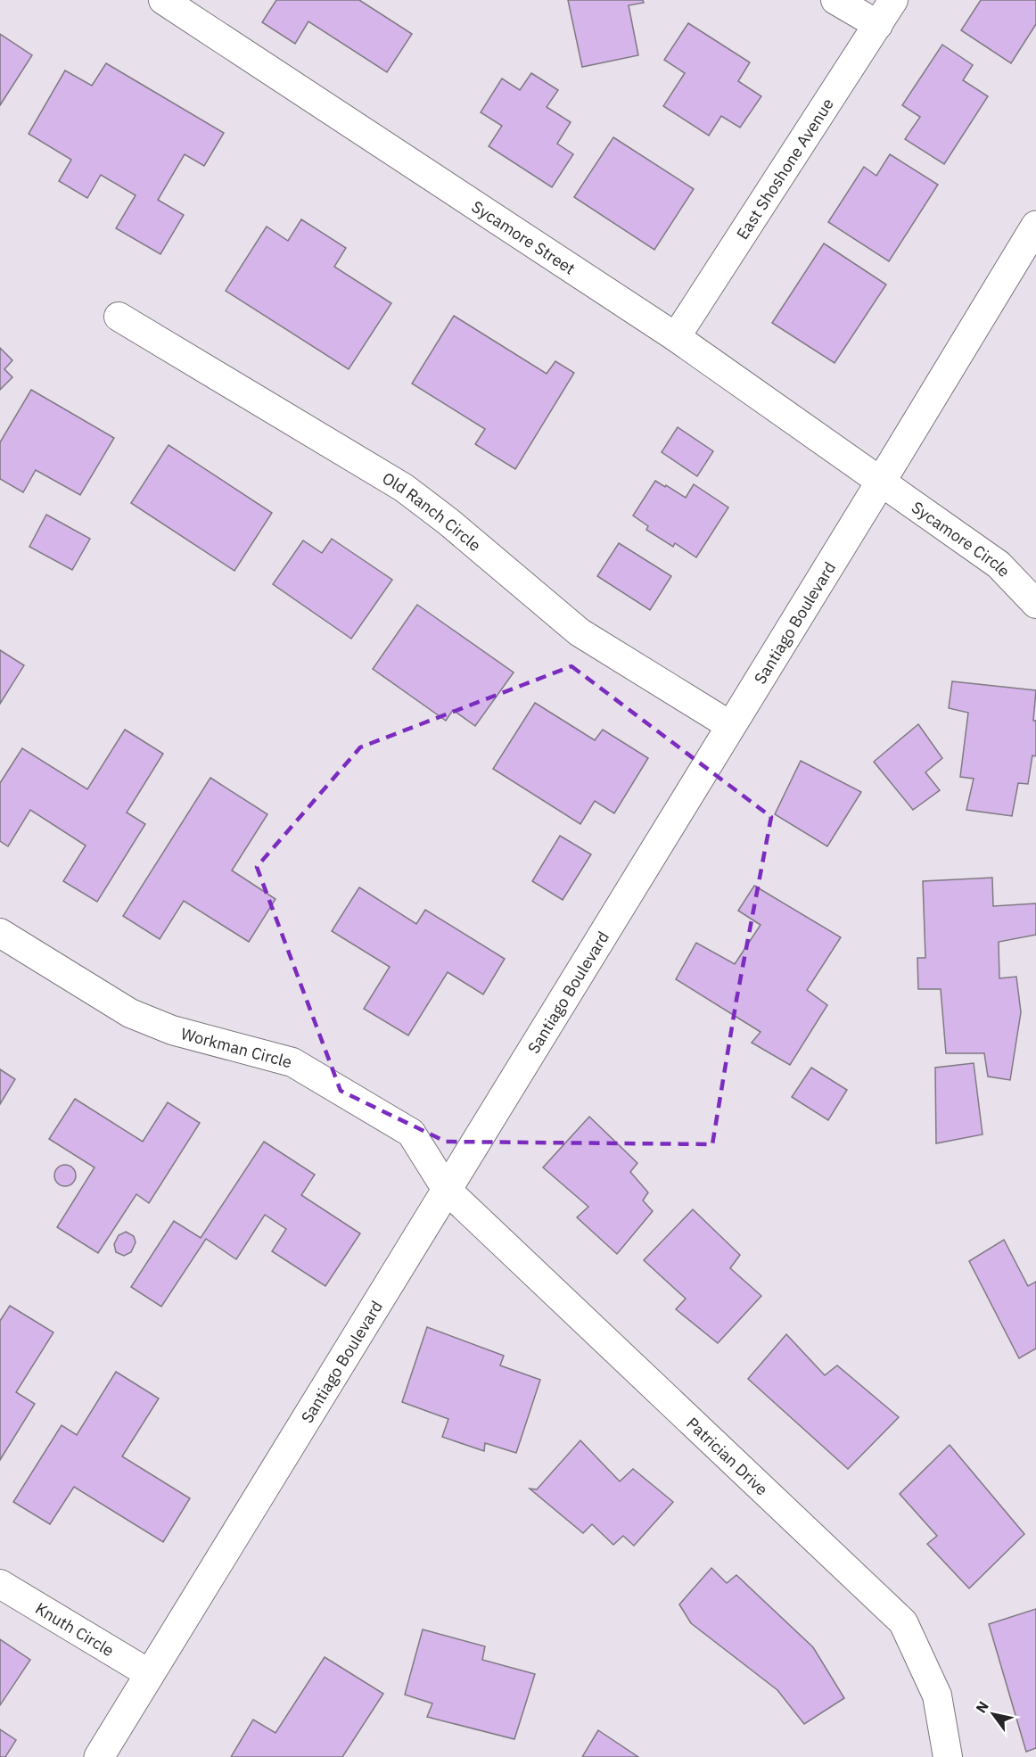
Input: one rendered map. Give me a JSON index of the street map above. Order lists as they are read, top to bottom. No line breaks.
{"streets":{"street":["East Shoshone Avenue","Sycamore Street","Old Ranch Circle","Sycamore Circle","Santiago Boulevard","Workman Circle","Patrician Drive","Knuth Circle"]},"crossings":[["East Shoshone Avenue","Sycamore Street"],["Sycamore Street","Sycamore Circle"],["Sycamore Street","Santiago Boulevard"],["Old Ranch Circle","Santiago Boulevard"],["Sycamore Circle","Santiago Boulevard"],["Santiago Boulevard","Workman Circle"],["Santiago Boulevard","Patrician Drive"],["Santiago Boulevard","Knuth Circle"],["Workman Circle","Patrician Drive"]],"north":"top left"}
